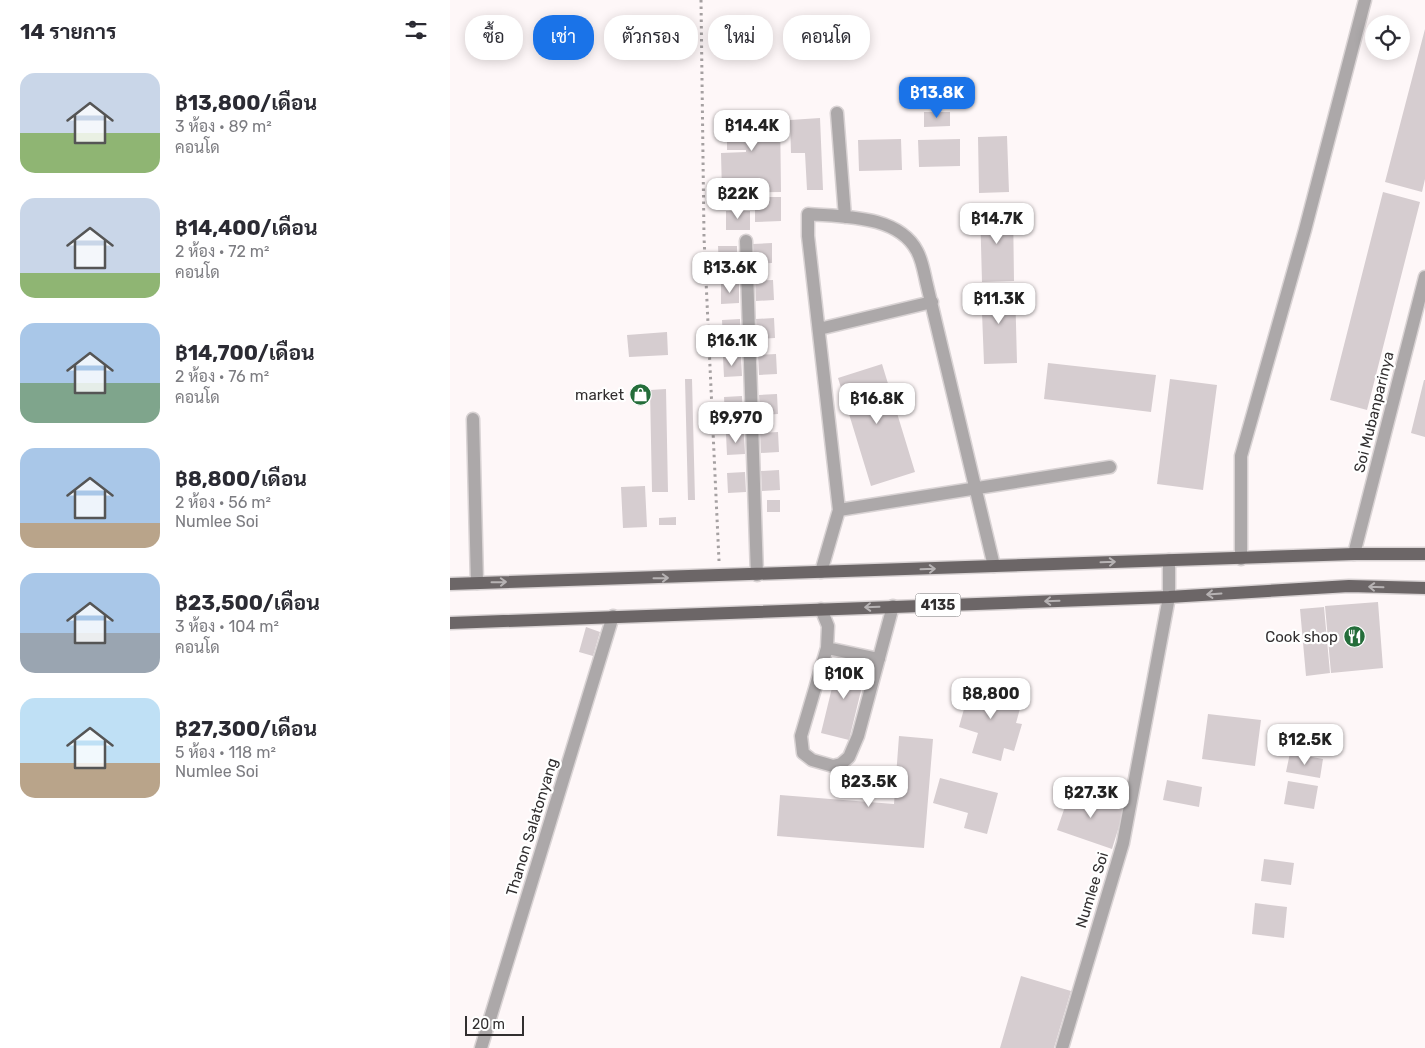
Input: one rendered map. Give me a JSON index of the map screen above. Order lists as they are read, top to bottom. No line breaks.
{"streets":{"main road":["4135"],"street":["Soi Mubanparinya","Thanon Salatonyang","Numlee Soi"]},"crossings":[["4135","Thanon Salatonyang"],["4135","Numlee Soi"]],"places":{"shop":["market"],"restaurant":["Cook shop"]},"scale_bar":"20 m","page":{"heading":"14 รายการ","chip":["ซื้อ","เช่า","ตัวกรอง","ใหม่","คอนโด"],"list":[{"name":"฿13,800/เดือน","note":"3 ห้อง · 89 m² · คอนโด"},{"name":"฿14,400/เดือน","note":"2 ห้อง · 72 m² · คอนโด"},{"name":"฿14,700/เดือน","note":"2 ห้อง · 76 m² · คอนโด"},{"name":"฿8,800/เดือน","note":"2 ห้อง · 56 m² · Numlee Soi"},{"name":"฿23,500/เดือน","note":"3 ห้อง · 104 m² · คอนโด"},{"name":"฿27,300/เดือน","note":"5 ห้อง · 118 m² · Numlee Soi"}],"price":["฿13.8K","฿14.4K","฿22K","฿14.7K","฿13.6K","฿11.3K","฿16.1K","฿16.8K","฿9,970","฿10K","฿8,800","฿12.5K","฿23.5K","฿27.3K"],"scale":"20 m"}}
